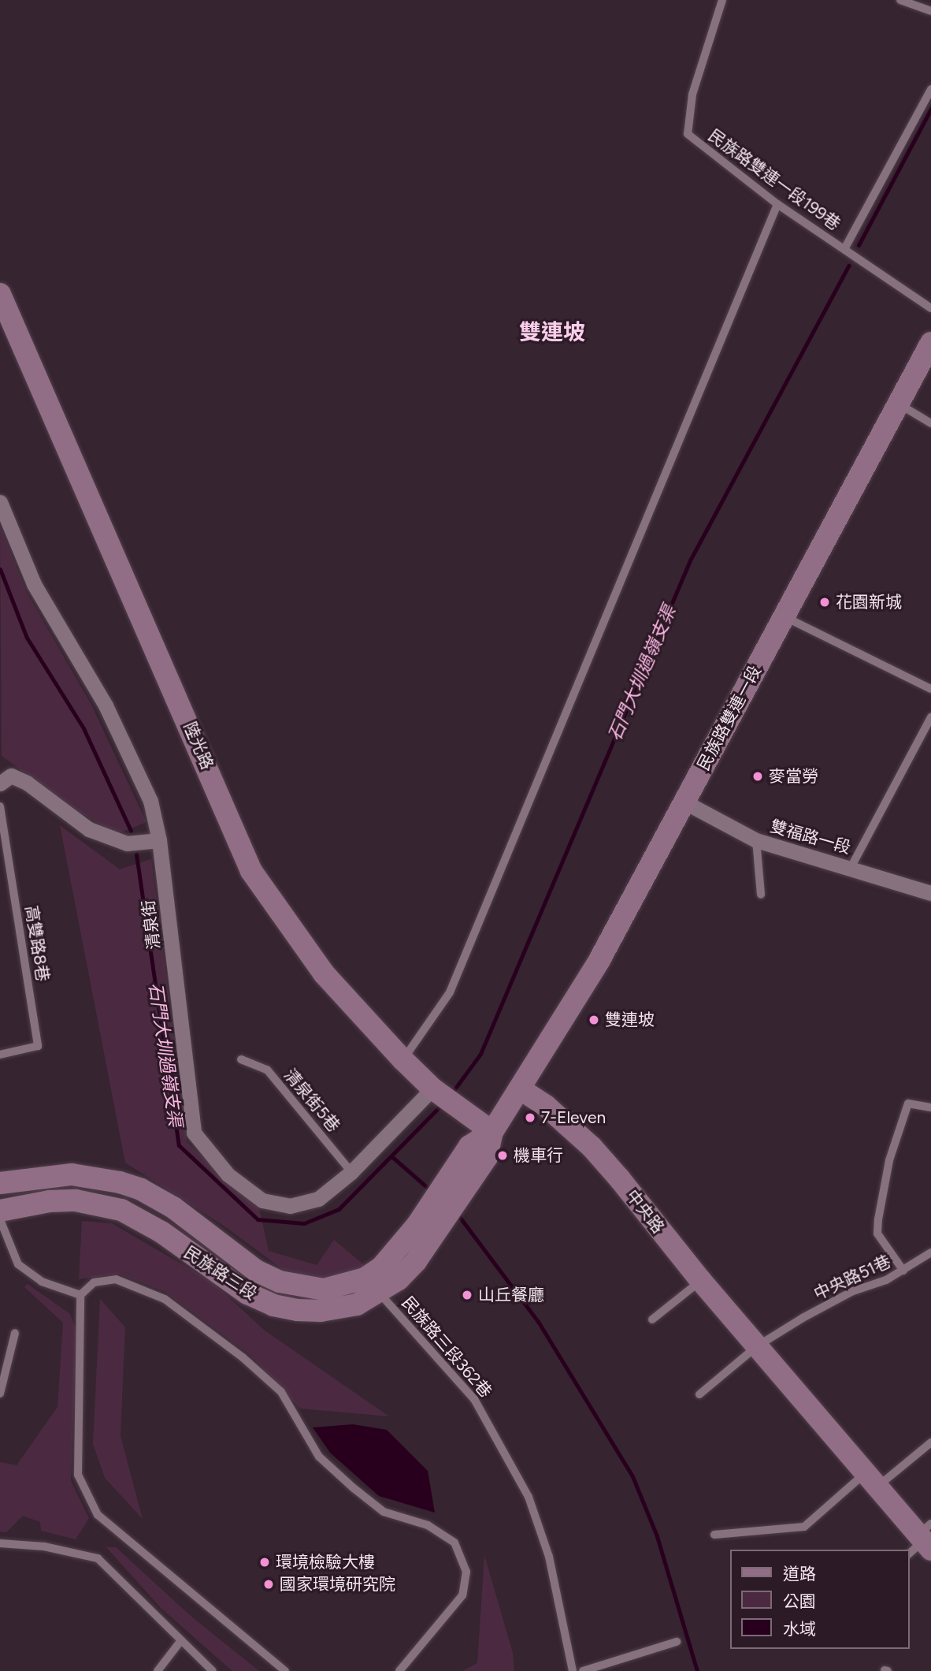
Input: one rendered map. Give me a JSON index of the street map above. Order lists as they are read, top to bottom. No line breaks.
{"streets":{"main road":["民族路雙連一段","陸光路","中央路","民族路三段"],"street":["雙福路一段","清泉街"],"lane":["民族路雙連一段199巷","高雙路8巷","清泉街5巷","中央路51巷","民族路三段362巷"]},"crossings":[["民族路雙連一段","雙福路一段"],["民族路雙連一段","中央路"],["民族路雙連一段","民族路三段"],["陸光路","清泉街"],["陸光路","民族路三段"],["清泉街","清泉街5巷"],["中央路","民族路三段"],["中央路","中央路51巷"],["民族路三段","民族路三段362巷"]],"districts":["雙連坡"],"water":["石門大圳過嶺支渠"],"places":["花園新城","麥當勞","雙連坡","7-Eleven","機車行","山丘餐廳","環境檢驗大樓","國家環境研究院"],"legend":["道路","公園","水域"]}
